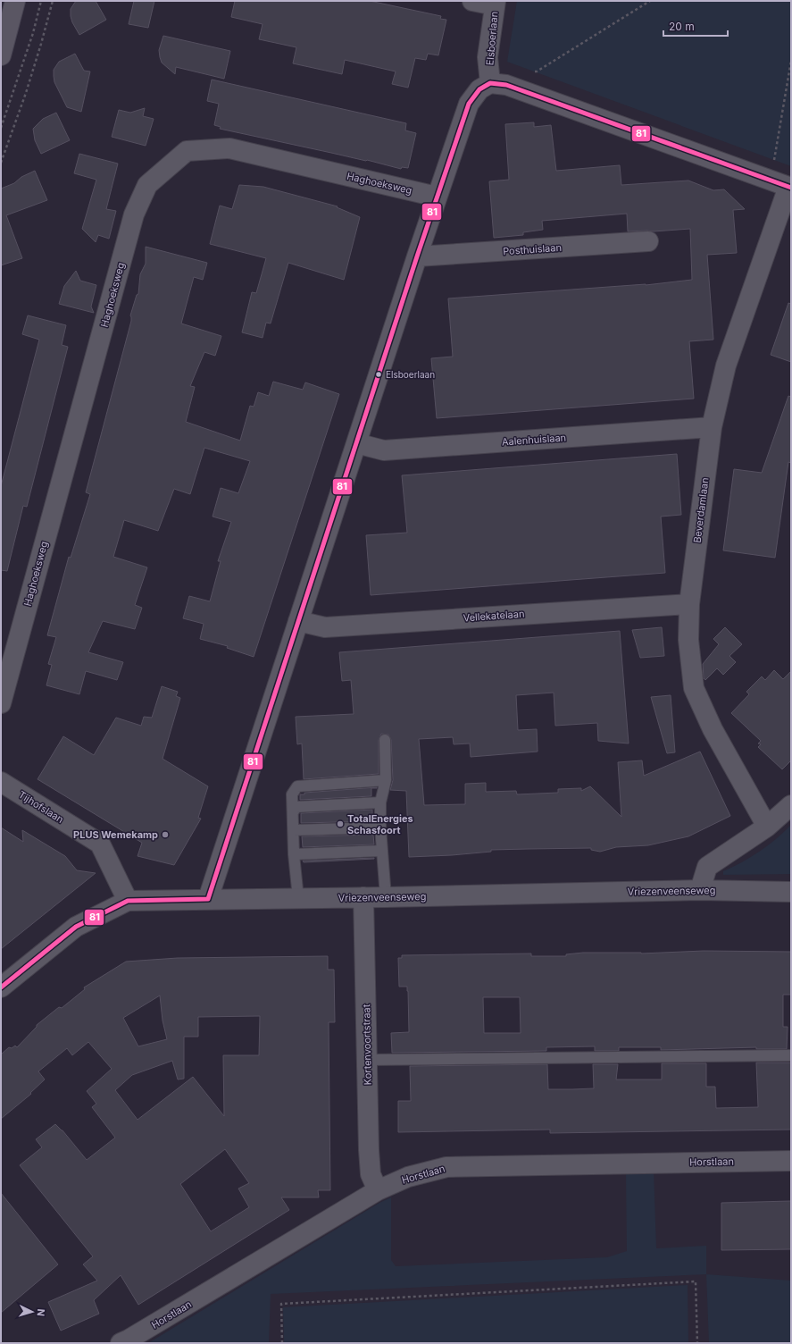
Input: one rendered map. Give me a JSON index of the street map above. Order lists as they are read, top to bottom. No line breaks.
{"streets":{"street":["Elsboerlaan","Haghoeksweg","Posthuislaan","Aalenhuislaan","Beverdamlaan","Vellekatelaan","Tijhofslaan","Vriezenveenseweg","Kortenvoortstraat","Horstlaan"]},"crossings":[["Aalenhuislaan","Beverdamlaan"],["Beverdamlaan","Vellekatelaan"],["Tijhofslaan","Vriezenveenseweg"],["Vriezenveenseweg","Kortenvoortstraat"],["Kortenvoortstraat","Horstlaan"]],"places":["Elsboerlaan","TotalEnergies Schasfoort","PLUS Wemekamp"],"lines":["transit line 81"],"scale_bar":"20 m","north":"right"}
